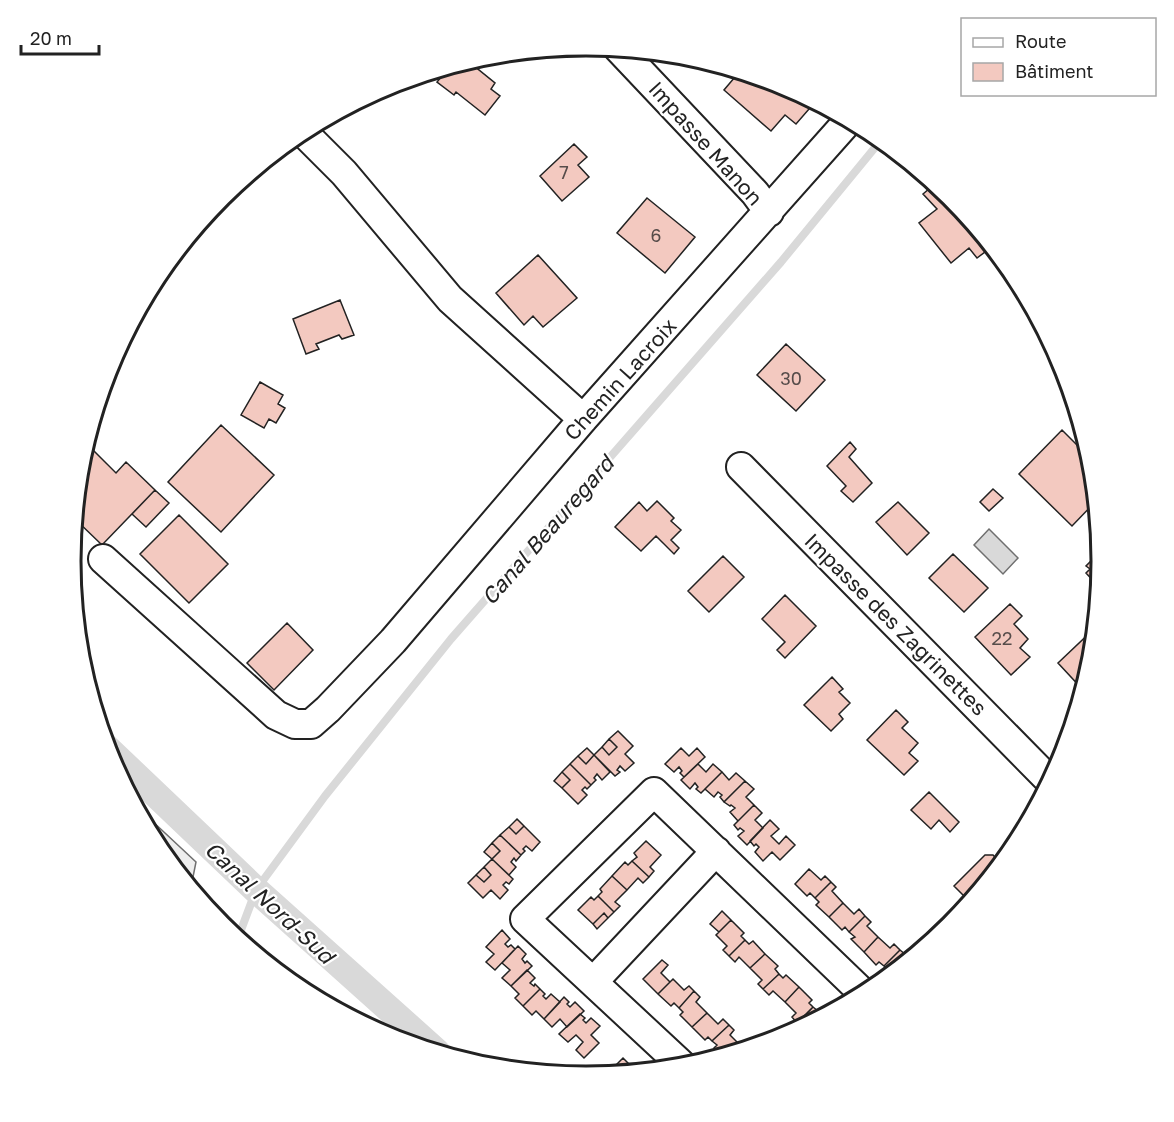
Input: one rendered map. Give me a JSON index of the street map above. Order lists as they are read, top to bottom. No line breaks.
{"streets":{"street":["Impasse Manon","Chemin Lacroix","Impasse des Zagrinettes"]},"crossings":[["Impasse Manon","Chemin Lacroix"]],"water":["Canal Beauregard","Canal Nord-Sud"],"house_numbers":["7","6","30","22"],"legend":["Route","Bâtiment"],"scale_bar":"20 m"}
